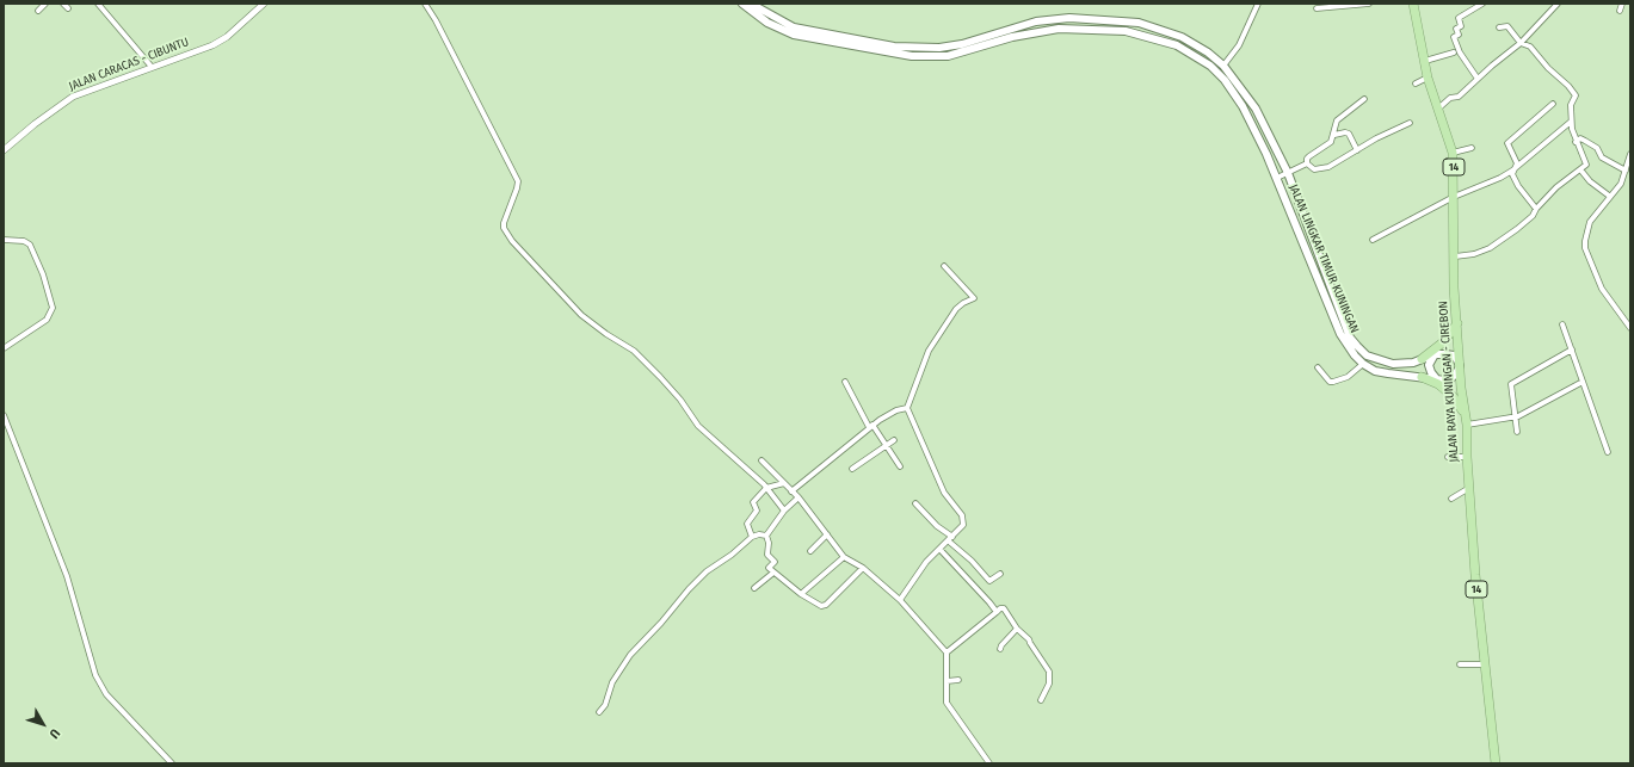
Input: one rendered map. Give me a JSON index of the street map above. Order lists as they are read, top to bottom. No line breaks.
{"streets":{"highway":["14","JALAN RAYA KUNINGAN - CIREBON"],"main road":["JALAN LINGKAR TIMUR KUNINGAN"],"street":["JALAN CARACAS - CIBUNTU"]},"crossings":[["JALAN LINGKAR TIMUR KUNINGAN","JALAN RAYA KUNINGAN - CIREBON"]],"north":"bottom right"}
